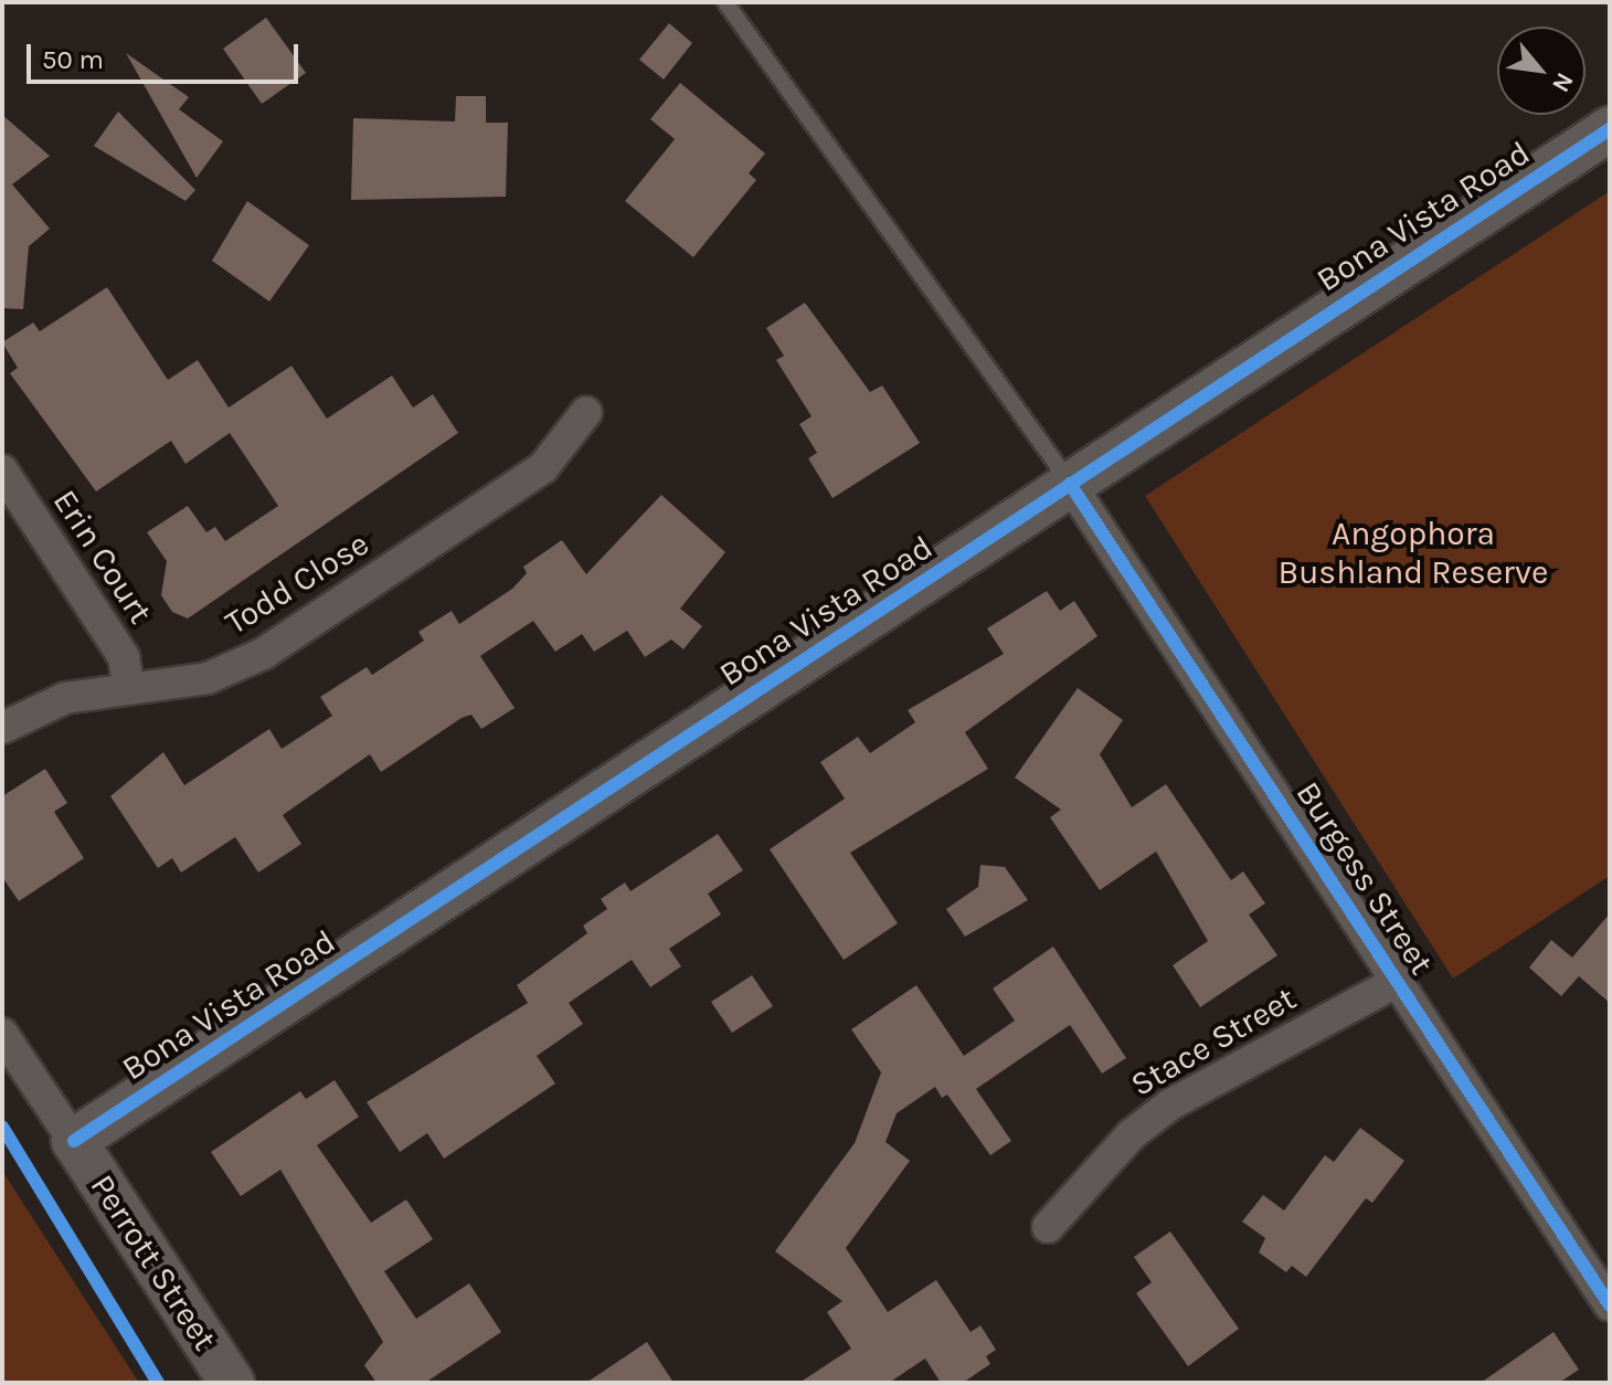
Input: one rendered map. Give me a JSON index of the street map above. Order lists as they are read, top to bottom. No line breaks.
{"streets":{"street":["Bona Vista Road","Erin Court","Todd Close","Burgess Street","Stace Street","Perrott Street"]},"crossings":[["Bona Vista Road","Burgess Street"],["Bona Vista Road","Perrott Street"],["Erin Court","Todd Close"],["Burgess Street","Stace Street"]],"parks":["Angophora Bushland Reserve"],"scale_bar":"50 m","north":"bottom right"}
